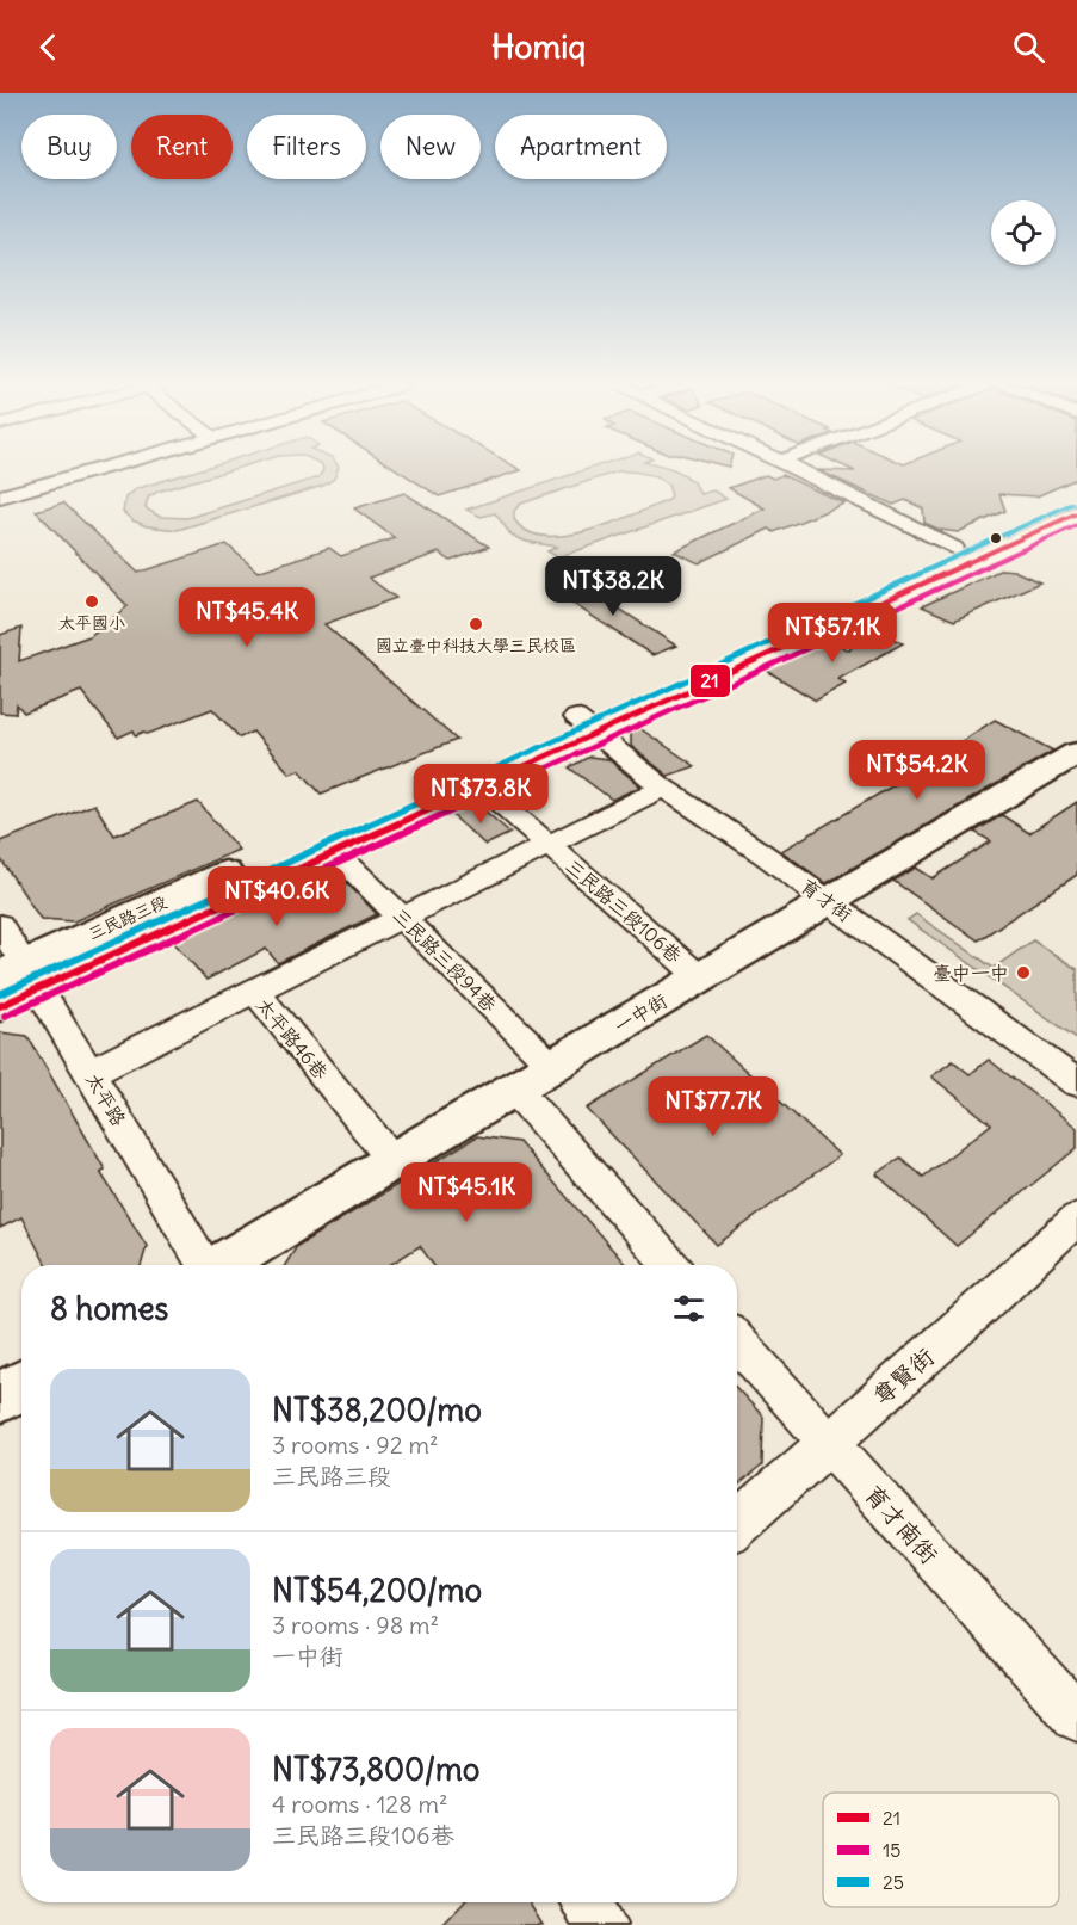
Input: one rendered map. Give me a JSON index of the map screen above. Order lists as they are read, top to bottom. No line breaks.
{"streets":{"main road":["三民路三段","一中街"],"street":["育才街","三民路三段106巷","三民路三段94巷","太平路46巷","太平路","尊賢街","育才南街"]},"crossings":[["育才街","三民路三段"],["育才街","一中街"],["三民路三段106巷","三民路三段"],["三民路三段106巷","一中街"],["三民路三段","三民路三段94巷"],["三民路三段","太平路"],["三民路三段94巷","一中街"],["一中街","太平路46巷"],["太平路46巷","太平路"],["尊賢街","育才南街"]],"places":["太平國小","國立臺中科技大學三民校區","臺中一中"],"lines":["transit line 25","transit line 21","transit line 15"],"legend":["21","15","25"],"page":{"header":"Homiq","chip":["Buy","Rent","Filters","New","Apartment"],"price":["NT$38.2K","NT$45.4K","NT$57.1K","NT$54.2K","NT$73.8K","NT$40.6K","NT$77.7K","NT$45.1K"],"heading":"8 homes","list":[{"name":"NT$38,200/mo","note":"3 rooms · 92 m² · 三民路三段"},{"name":"NT$54,200/mo","note":"3 rooms · 98 m² · 一中街"},{"name":"NT$73,800/mo","note":"4 rooms · 128 m² · 三民路三段106巷"}]}}
